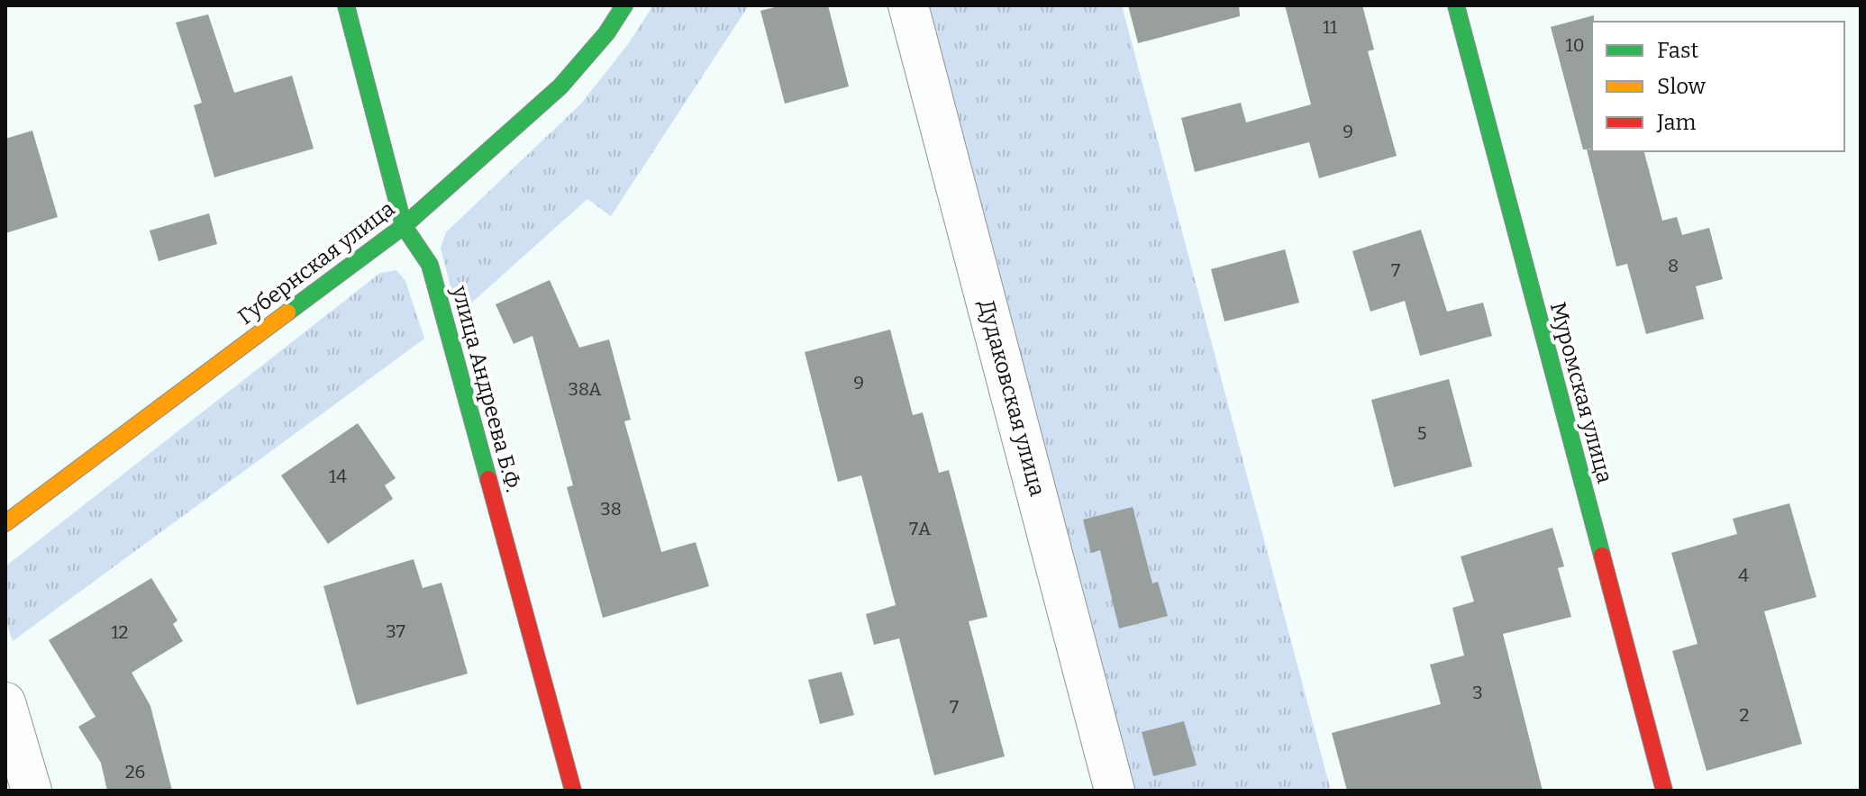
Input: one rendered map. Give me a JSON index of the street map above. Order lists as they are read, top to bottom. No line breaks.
{"streets":{"street":["Губернская улица","улица Андреева Б.Ф.","Муромская улица","Дудаковская улица"]},"crossings":[["Губернская улица","улица Андреева Б.Ф."]],"house_numbers":["11","10","9","8","7","9","38А","5","14","38","7А","4","37","12","3","7","2","26"],"legend":["Fast","Slow","Jam"]}
